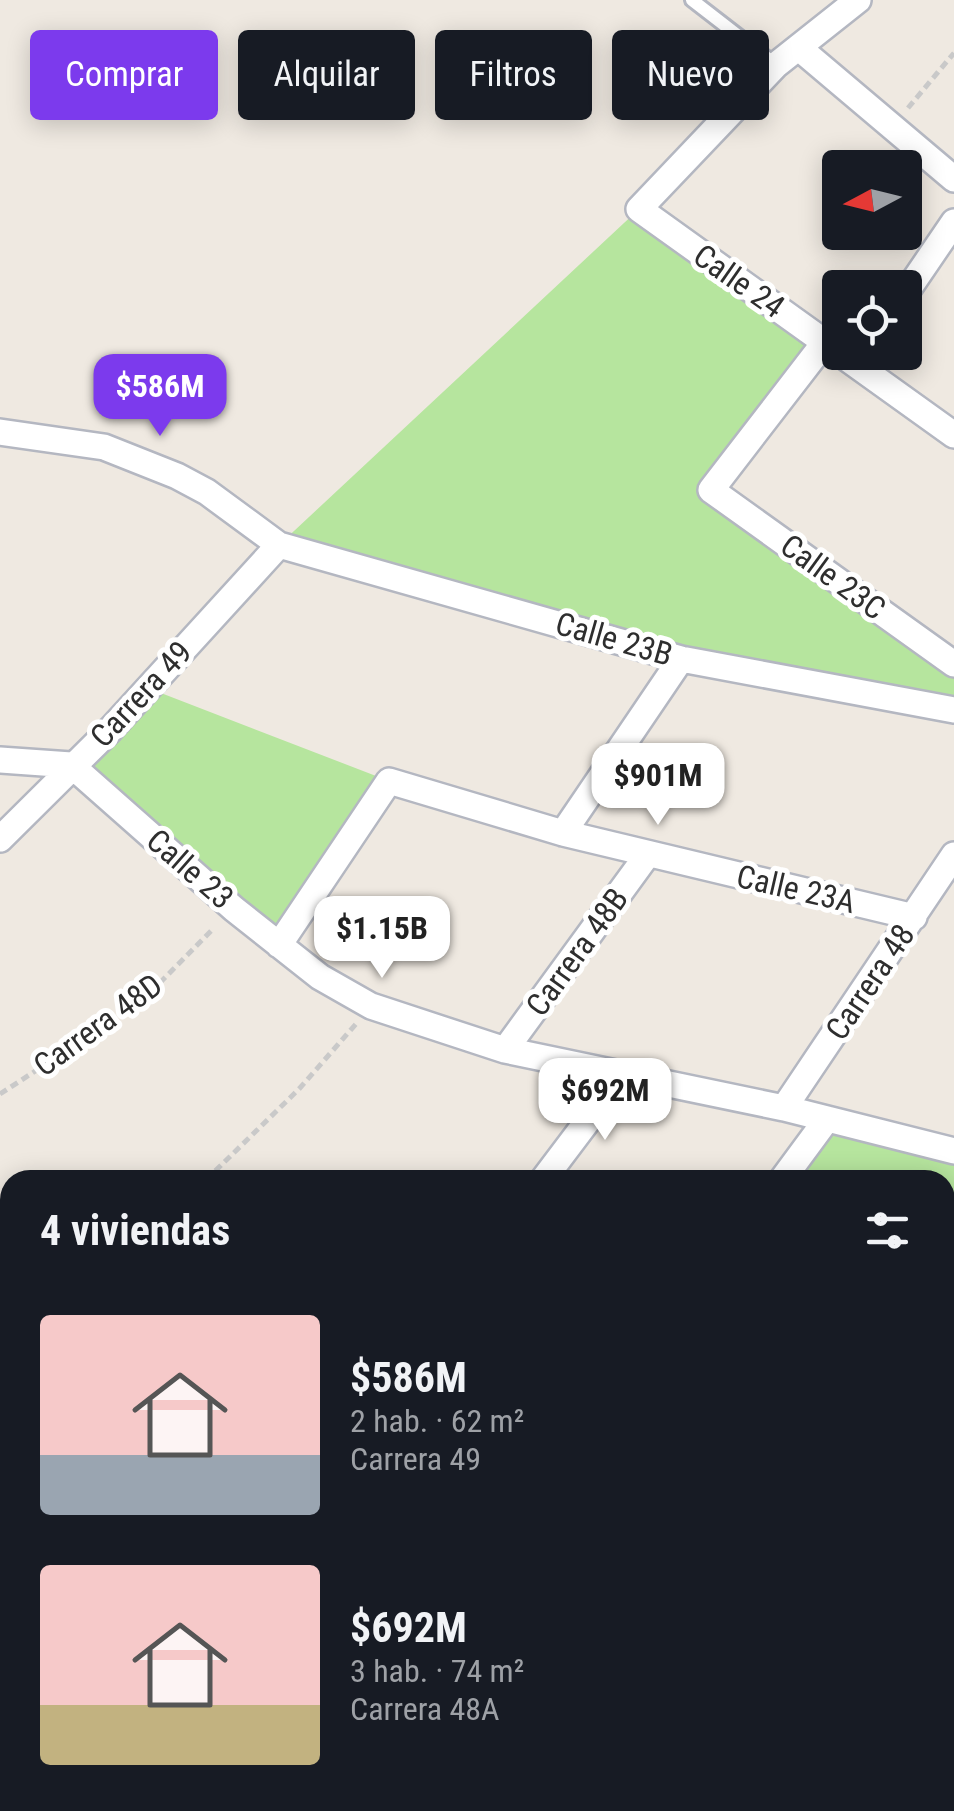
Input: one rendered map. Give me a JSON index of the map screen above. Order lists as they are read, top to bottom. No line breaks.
{"streets":{"street":["Calle 24","Calle 23C","Calle 23B","Carrera 49","Calle 23","Calle 23A","Carrera 48B","Carrera 48"],"path":["Carrera 48D"]},"crossings":[["Calle 23B","Carrera 49"],["Carrera 49","Calle 23"],["Calle 23","Calle 23A"],["Calle 23","Carrera 48B"],["Calle 23","Carrera 48"],["Calle 23","Carrera 48D"],["Calle 23A","Carrera 48B"],["Calle 23A","Carrera 48"]],"north":"left","page":{"chip":["Comprar","Alquilar","Filtros","Nuevo"],"price":["$586M","$901M","$1.15B","$692M"],"heading":"4 viviendas","list":[{"name":"$586M","note":"2 hab. · 62 m² · Carrera 49"},{"name":"$692M","note":"3 hab. · 74 m² · Carrera 48A"}]}}
